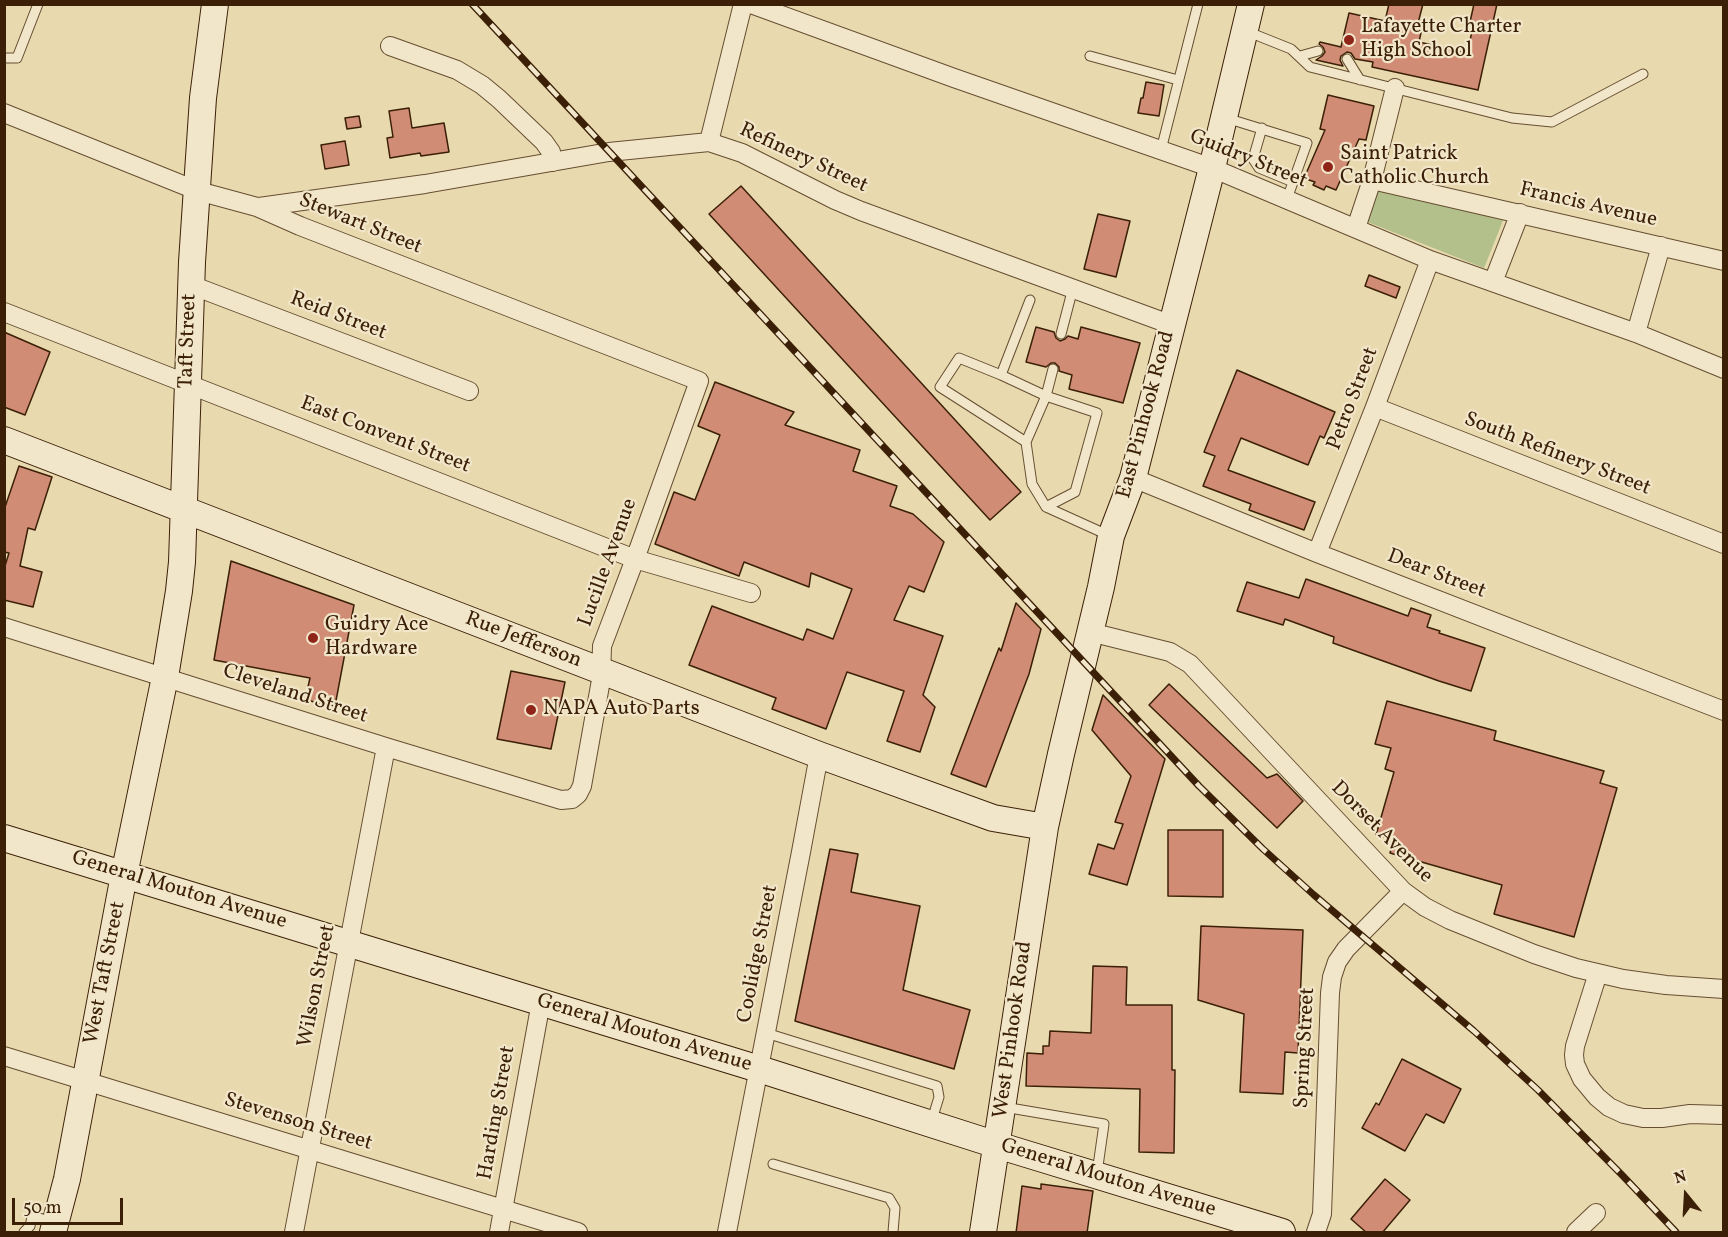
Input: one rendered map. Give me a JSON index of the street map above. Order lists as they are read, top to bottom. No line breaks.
{"streets":{"street":["Refinery Street","Guidry Street","Francis Avenue","Stewart Street","Reid Street","Taft Street","Petro Street","East Pinhook Road","East Convent Street","South Refinery Street","Lucille Avenue","Dear Street","Rue Jefferson","Cleveland Street","Dorset Avenue","General Mouton Avenue","Coolidge Street","West Taft Street","Wilson Street","West Pinhook Road","Spring Street","Harding Street","Stevenson Street"]},"crossings":[["Refinery Street","Stewart Street"],["Refinery Street","East Pinhook Road"],["Guidry Street","Petro Street"],["Guidry Street","East Pinhook Road"],["Stewart Street","Taft Street"],["Stewart Street","Lucille Avenue"],["Reid Street","Taft Street"],["Taft Street","East Convent Street"],["Taft Street","Rue Jefferson"],["Taft Street","Cleveland Street"],["Taft Street","West Taft Street"],["Petro Street","South Refinery Street"],["Petro Street","Dear Street"],["East Pinhook Road","Dear Street"],["East Pinhook Road","Rue Jefferson"],["East Pinhook Road","Dorset Avenue"],["East Pinhook Road","West Pinhook Road"],["East Convent Street","Lucille Avenue"],["Lucille Avenue","Rue Jefferson"],["Lucille Avenue","Cleveland Street"],["Rue Jefferson","Coolidge Street"],["Rue Jefferson","West Pinhook Road"],["Cleveland Street","West Taft Street"],["Cleveland Street","Wilson Street"],["Dorset Avenue","Spring Street"],["General Mouton Avenue","Coolidge Street"],["General Mouton Avenue","West Taft Street"],["General Mouton Avenue","Wilson Street"],["General Mouton Avenue","West Pinhook Road"],["General Mouton Avenue","Harding Street"],["West Taft Street","Stevenson Street"],["Wilson Street","Stevenson Street"],["Harding Street","Stevenson Street"]],"places":["Lafayette Charter High School","Saint Patrick Catholic Church","Guidry Ace Hardware","NAPA Auto Parts"],"scale_bar":"50 m","north":"top"}
